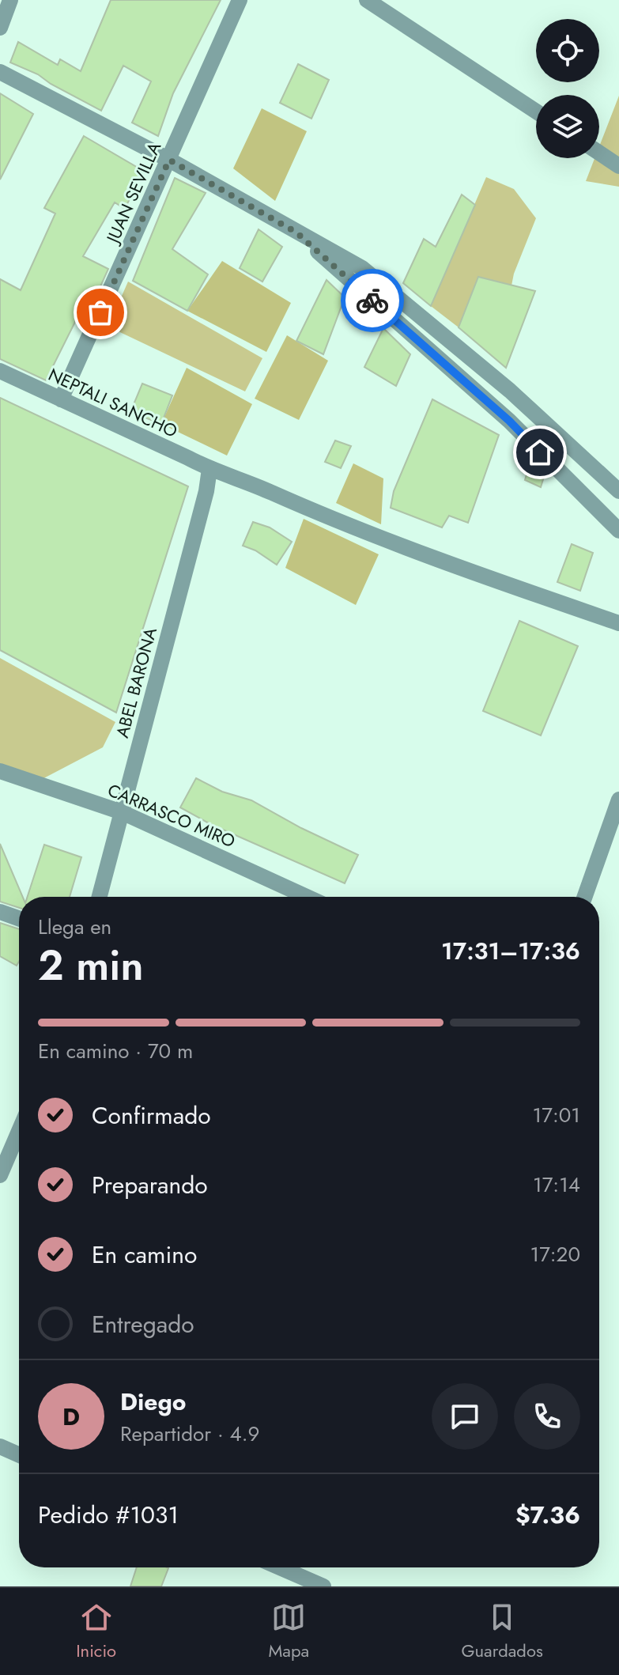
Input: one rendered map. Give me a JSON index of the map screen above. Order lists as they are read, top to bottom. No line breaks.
{"streets":{"street":["JUAN SEVILLA","NEPTALI SANCHO","ABEL BARONA","CARRASCO MIRO"]},"crossings":[["JUAN SEVILLA","NEPTALI SANCHO"],["NEPTALI SANCHO","ABEL BARONA"],["ABEL BARONA","CARRASCO MIRO"]],"page":{"heading":["2 min","Llega en","17:31–17:36"],"panel":["Diego","Repartidor · 4.9","Pedido #1031","$7.36"],"bar":"En camino · 70 m","list":[["Confirmado","17:01"],["Preparando","17:14"],["En camino","17:20"],"Entregado"],"round":"D","tabs":["Inicio","Mapa","Guardados"]}}
